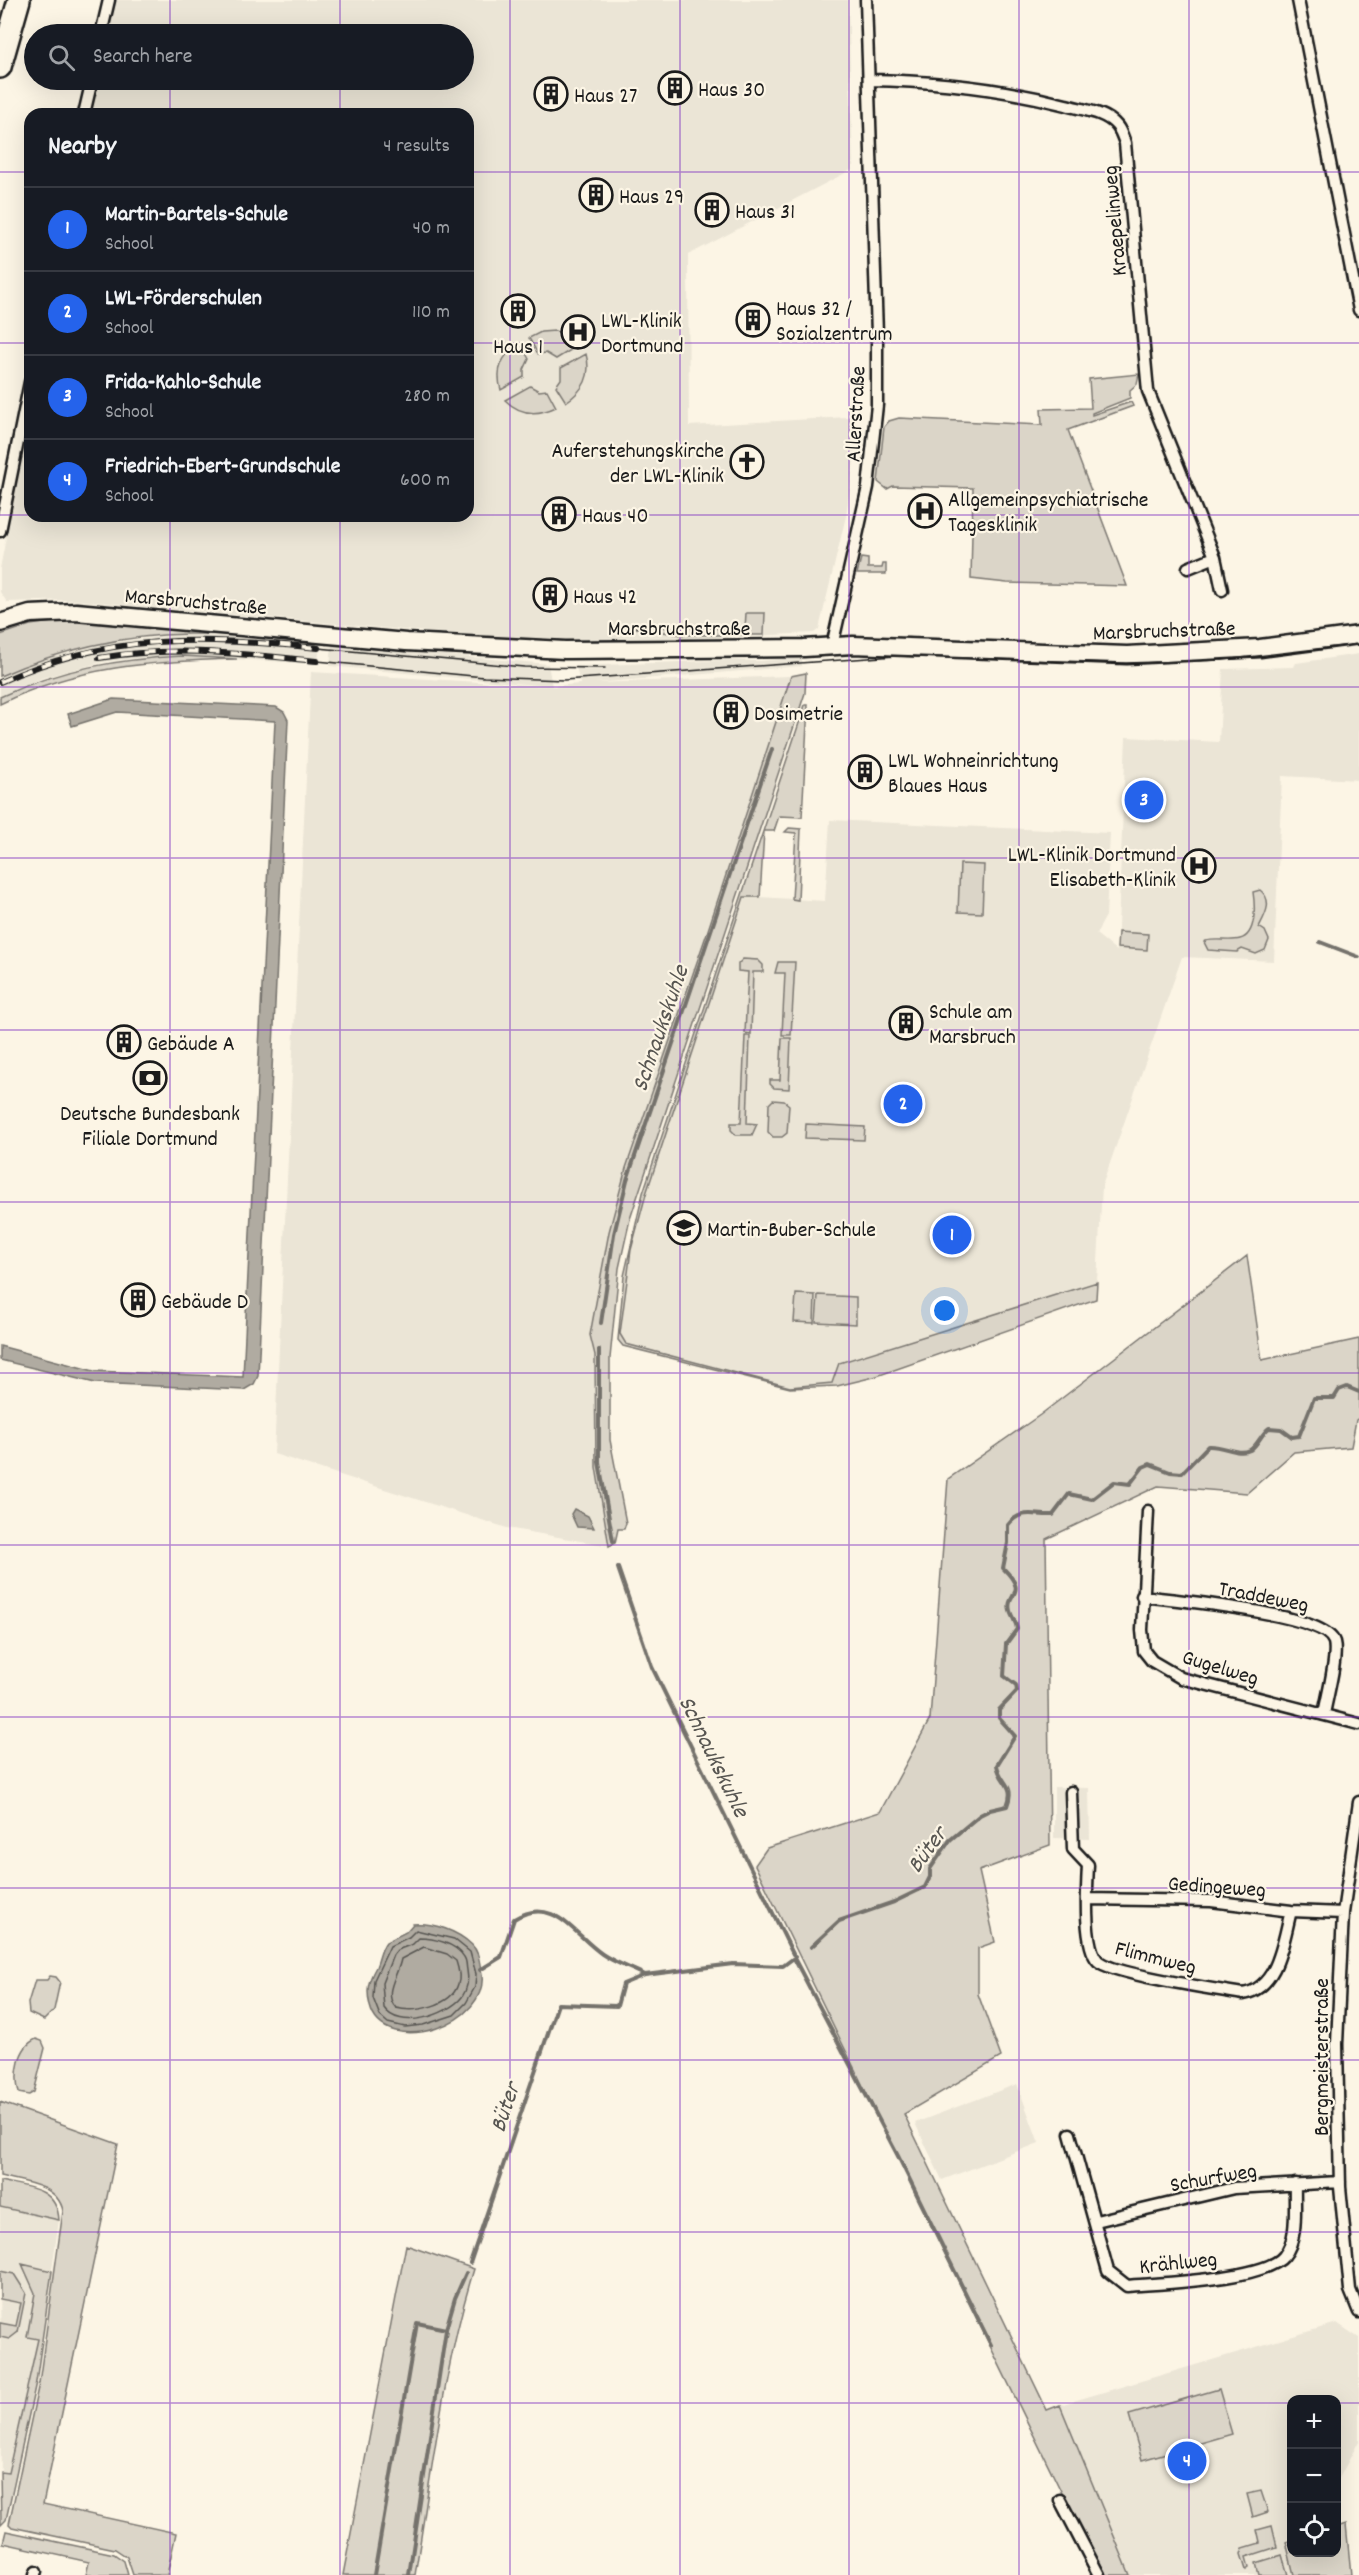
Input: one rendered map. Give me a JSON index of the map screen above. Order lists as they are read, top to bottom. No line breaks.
{"streets":{"street":["Kraepelinweg","Allerstraße","Marsbruchstraße","Traddeweg","Gugelweg","Gedingeweg","Flimmweg","Bergmeisterstraße","Schurfweg","Krählweg"]},"crossings":[["Kraepelinweg","Allerstraße"],["Allerstraße","Marsbruchstraße"],["Traddeweg","Gugelweg"],["Gedingeweg","Flimmweg"],["Gedingeweg","Bergmeisterstraße"],["Bergmeisterstraße","Schurfweg"],["Schurfweg","Krählweg"]],"water":["Schnaukskuhle","Büter"],"places":{"building":["Haus 30","Haus 27","Haus 29","Haus 31","Haus 1","Haus 32 / Sozialzentrum","Haus 40","Haus 42","Dosimetrie","LWL Wohneinrichtung Blaues Haus","Schule am Marsbruch","Gebäude A","Gebäude D"],"hospital":["LWL-Klinik Dortmund","Allgemeinpsychiatrische Tagesklinik","LWL-Klinik Dortmund Elisabeth-Klinik"],"church":["Auferstehungskirche der LWL-Klinik"],"bank":["Deutsche Bundesbank Filiale Dortmund"],"school or university":["Martin-Buber-Schule"]},"page":{"search":"Search here","heading":["Nearby","4 results"],"list":[{"mark":"1","name":"Martin-Bartels-Schule","note":"School","value":"40 m"},{"mark":"2","name":"LWL-Förderschulen","note":"School","value":"110 m"},{"mark":"3","name":"Frida-Kahlo-Schule","note":"School","value":"280 m"},{"mark":"4","name":"Friedrich-Ebert-Grundschule","note":"School","value":"600 m"}],"pins":["3","2","1","4"],"map_buttons":["+","−"]}}
